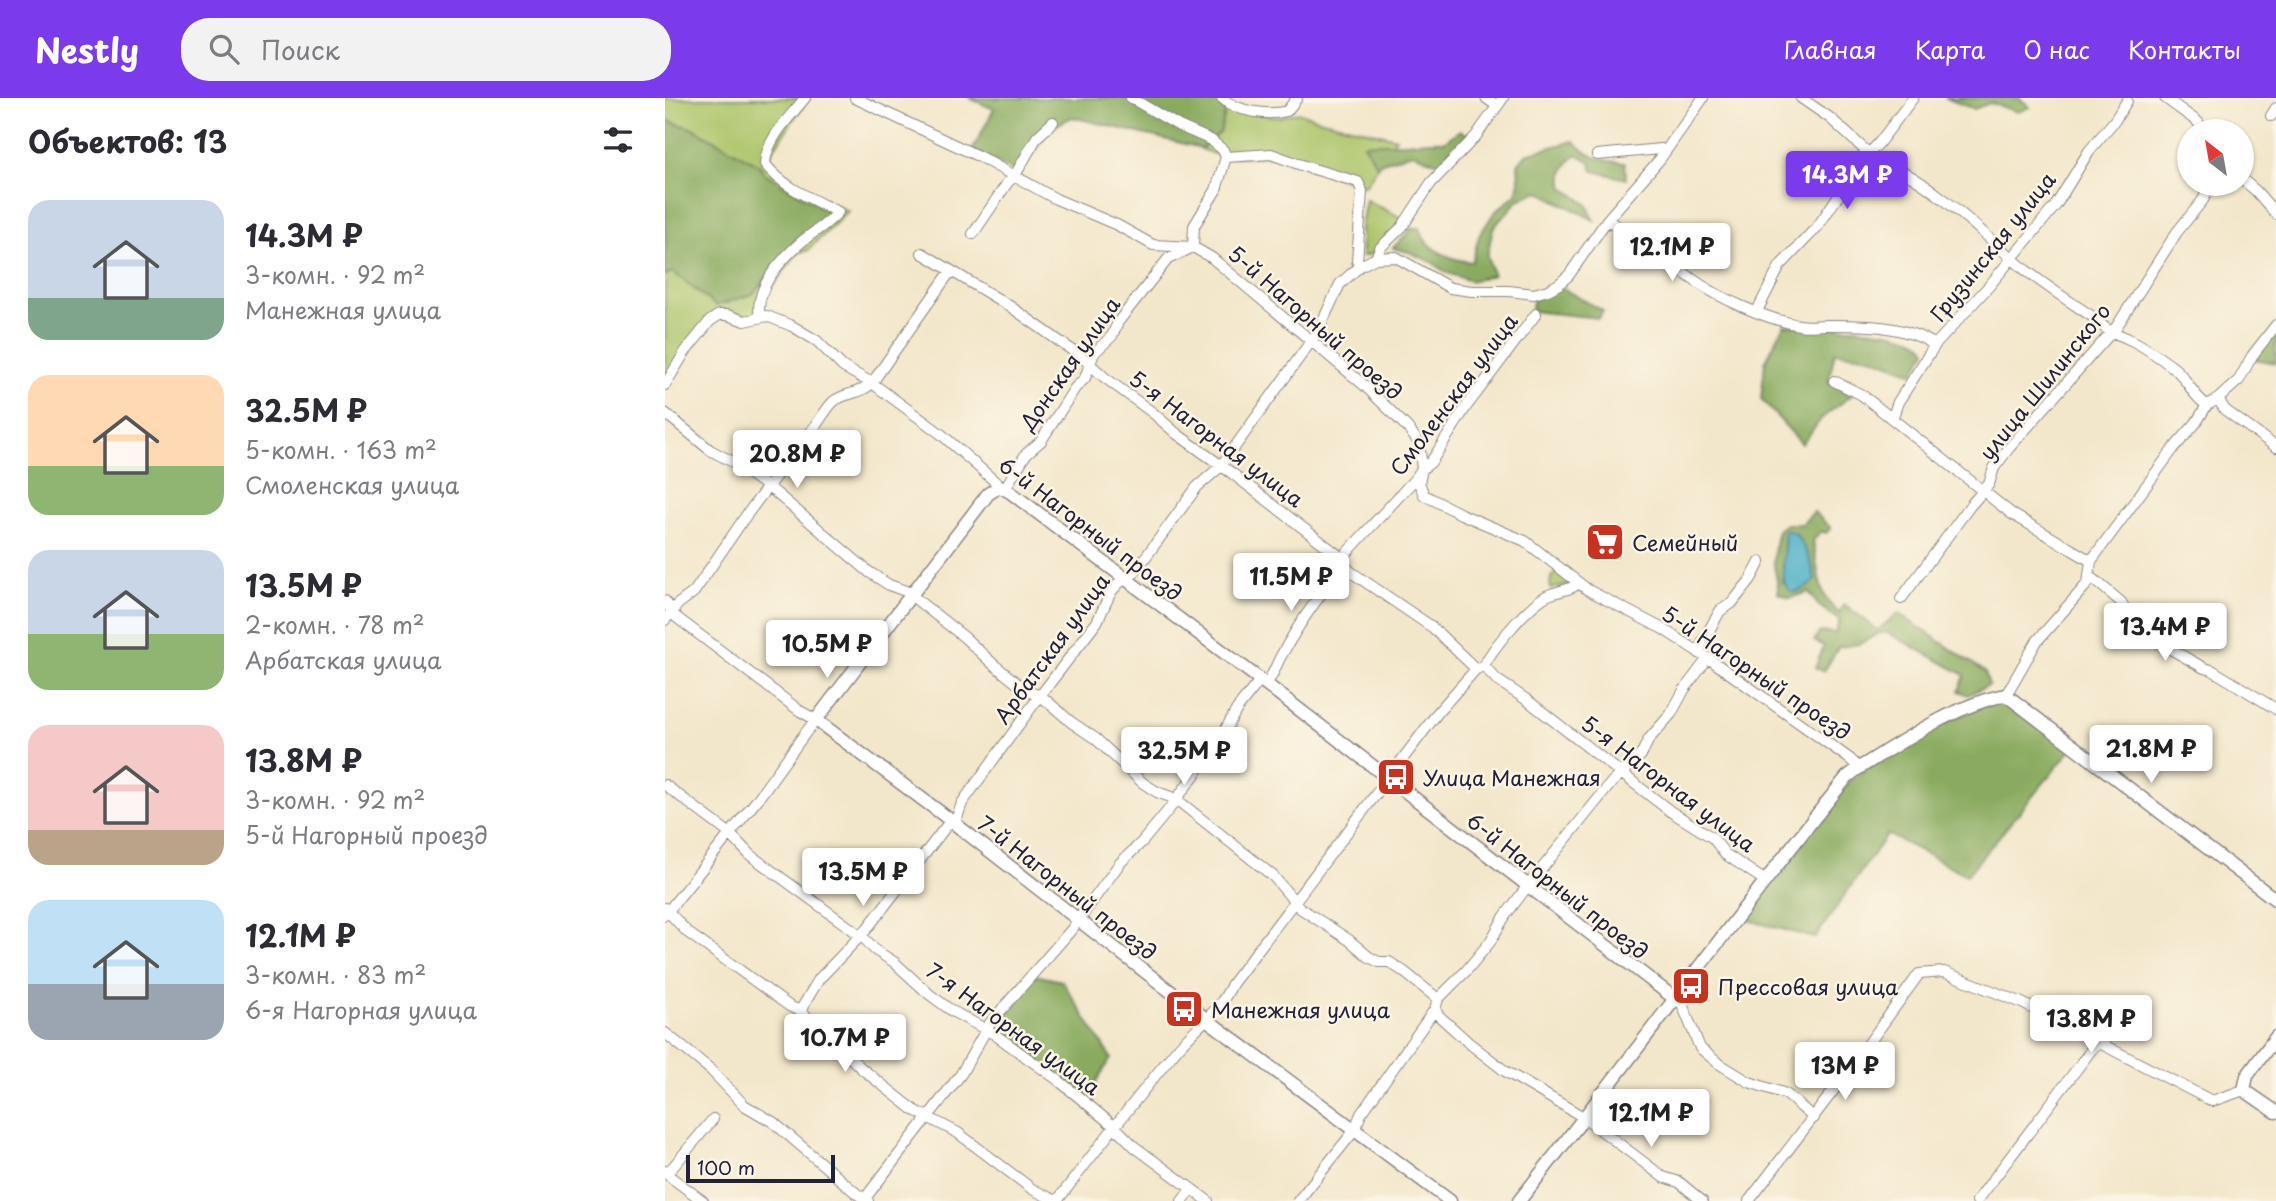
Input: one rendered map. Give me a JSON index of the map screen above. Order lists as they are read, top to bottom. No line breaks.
{"streets":{"street":["Грузинская улица","5-й Нагорный проезд","Донская улица","улица Шилинского","Смоленская улица","5-я Нагорная улица","6-й Нагорный проезд","Арбатская улица","7-й Нагорный проезд","7-я Нагорная улица"]},"crossings":[["5-й Нагорный проезд","Донская улица"],["5-й Нагорный проезд","Смоленская улица"],["5-й Нагорный проезд","Арбатская улица"],["Донская улица","5-я Нагорная улица"],["Донская улица","6-й Нагорный проезд"],["Донская улица","7-й Нагорный проезд"],["Донская улица","7-я Нагорная улица"],["Смоленская улица","5-я Нагорная улица"],["Смоленская улица","6-й Нагорный проезд"],["Смоленская улица","7-й Нагорный проезд"],["Смоленская улица","7-я Нагорная улица"],["5-я Нагорная улица","Арбатская улица"],["6-й Нагорный проезд","Арбатская улица"],["Арбатская улица","7-й Нагорный проезд"],["Арбатская улица","7-я Нагорная улица"]],"places":{"supermarket":["Семейный"],"bus stop":["Улица Манежная","Прессовая улица","Манежная улица"]},"scale_bar":"100 m","north":"top left","page":{"header":"Nestly","search":"Поиск","nav":["Главная","Карта","О нас","Контакты"],"heading":"Объектов: 13","price":["14.3M ₽","12.1M ₽","20.8M ₽","11.5M ₽","13.4M ₽","10.5M ₽","21.8M ₽","32.5M ₽","13.5M ₽","13.8M ₽","10.7M ₽","13M ₽","12.1M ₽"],"list":[{"name":"14.3M ₽","note":"3-комн. · 92 m² · Манежная улица"},{"name":"32.5M ₽","note":"5-комн. · 163 m² · Смоленская улица"},{"name":"13.5M ₽","note":"2-комн. · 78 m² · Арбатская улица"},{"name":"13.8M ₽","note":"3-комн. · 92 m² · 5-й Нагорный проезд"},{"name":"12.1M ₽","note":"3-комн. · 83 m² · 6-я Нагорная улица"}],"scale":"100 m"}}
